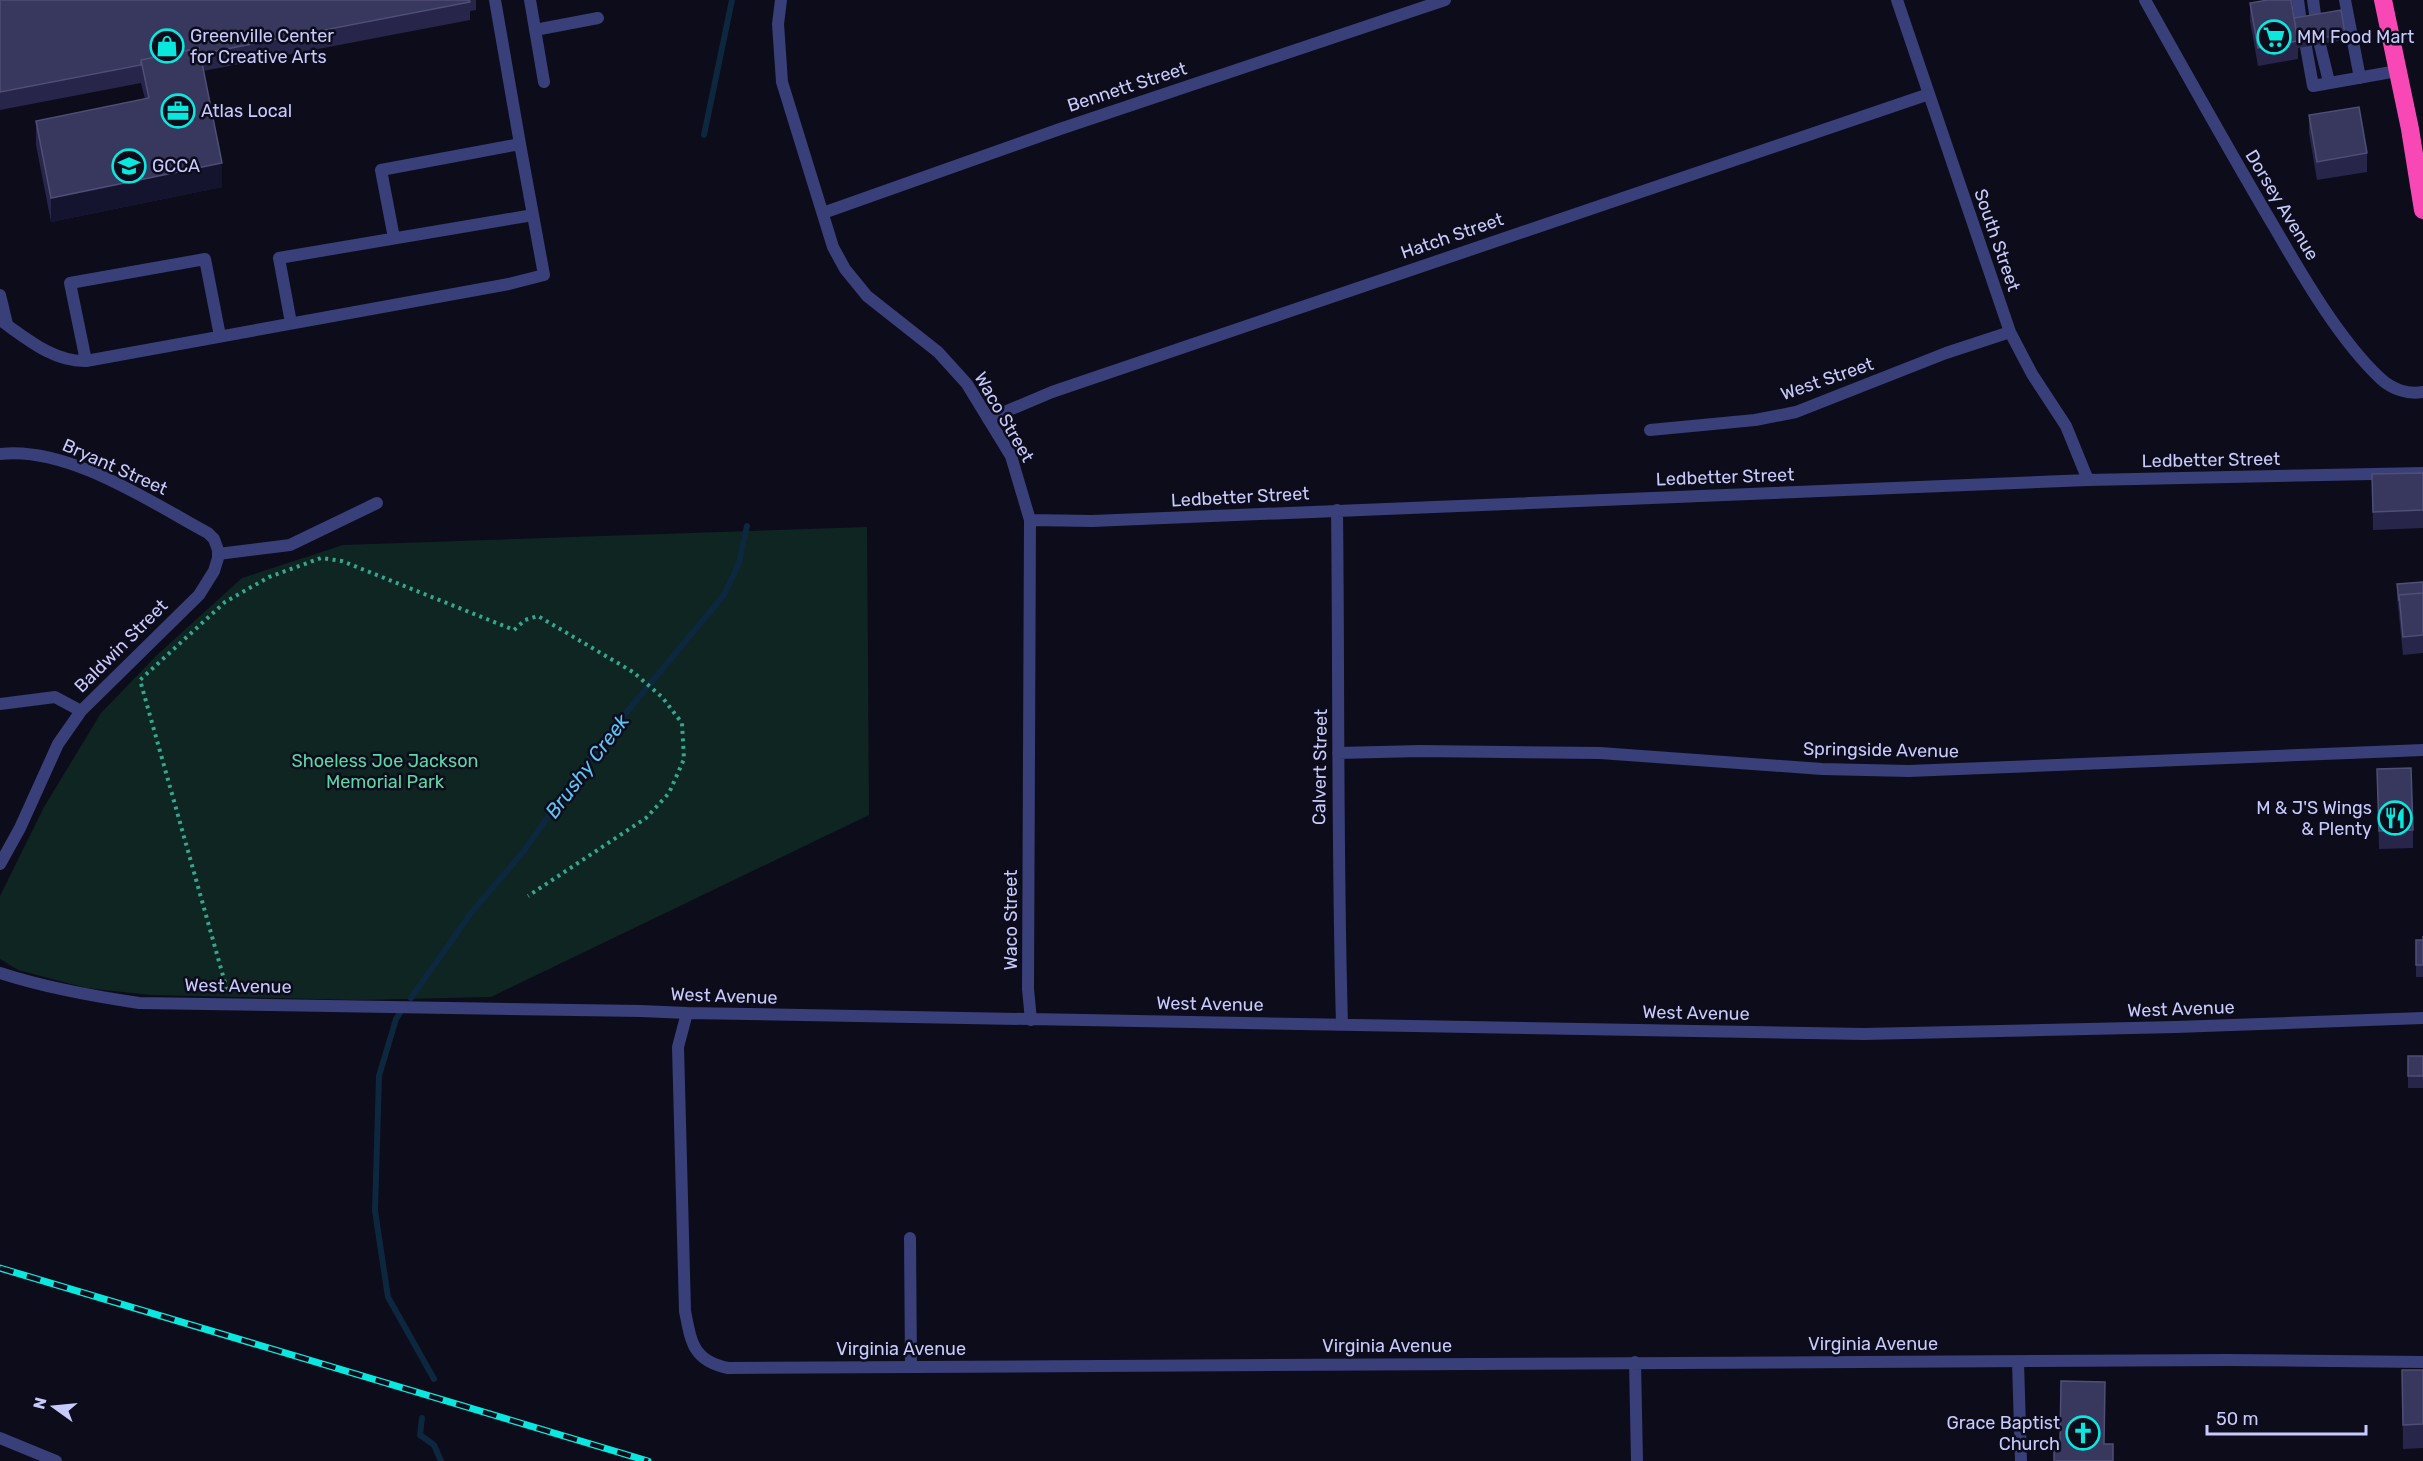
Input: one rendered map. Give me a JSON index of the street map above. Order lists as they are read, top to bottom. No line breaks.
{"streets":{"street":["Bennett Street","Dorsey Avenue","Hatch Street","South Street","West Street","Waco Street","Ledbetter Street","Bryant Street","Baldwin Street","Springside Avenue","Calvert Street","West Avenue","Virginia Avenue"]},"crossings":[["Bennett Street","Waco Street"],["Hatch Street","South Street"],["Hatch Street","Waco Street"],["South Street","West Street"],["South Street","Ledbetter Street"],["Waco Street","Ledbetter Street"],["Waco Street","West Avenue"],["Ledbetter Street","Calvert Street"],["Bryant Street","Baldwin Street"],["Springside Avenue","Calvert Street"],["Calvert Street","West Avenue"],["West Avenue","Virginia Avenue"]],"water":["Brushy Creek"],"parks":["Shoeless Joe Jackson Memorial Park"],"places":{"supermarket":["MM Food Mart"],"shop":["Greenville Center for Creative Arts"],"office":["Atlas Local"],"school or university":["GCCA"],"restaurant":["M & J'S Wings & Plenty"],"church":["Grace Baptist Church"]},"scale_bar":"50 m","north":"left"}
